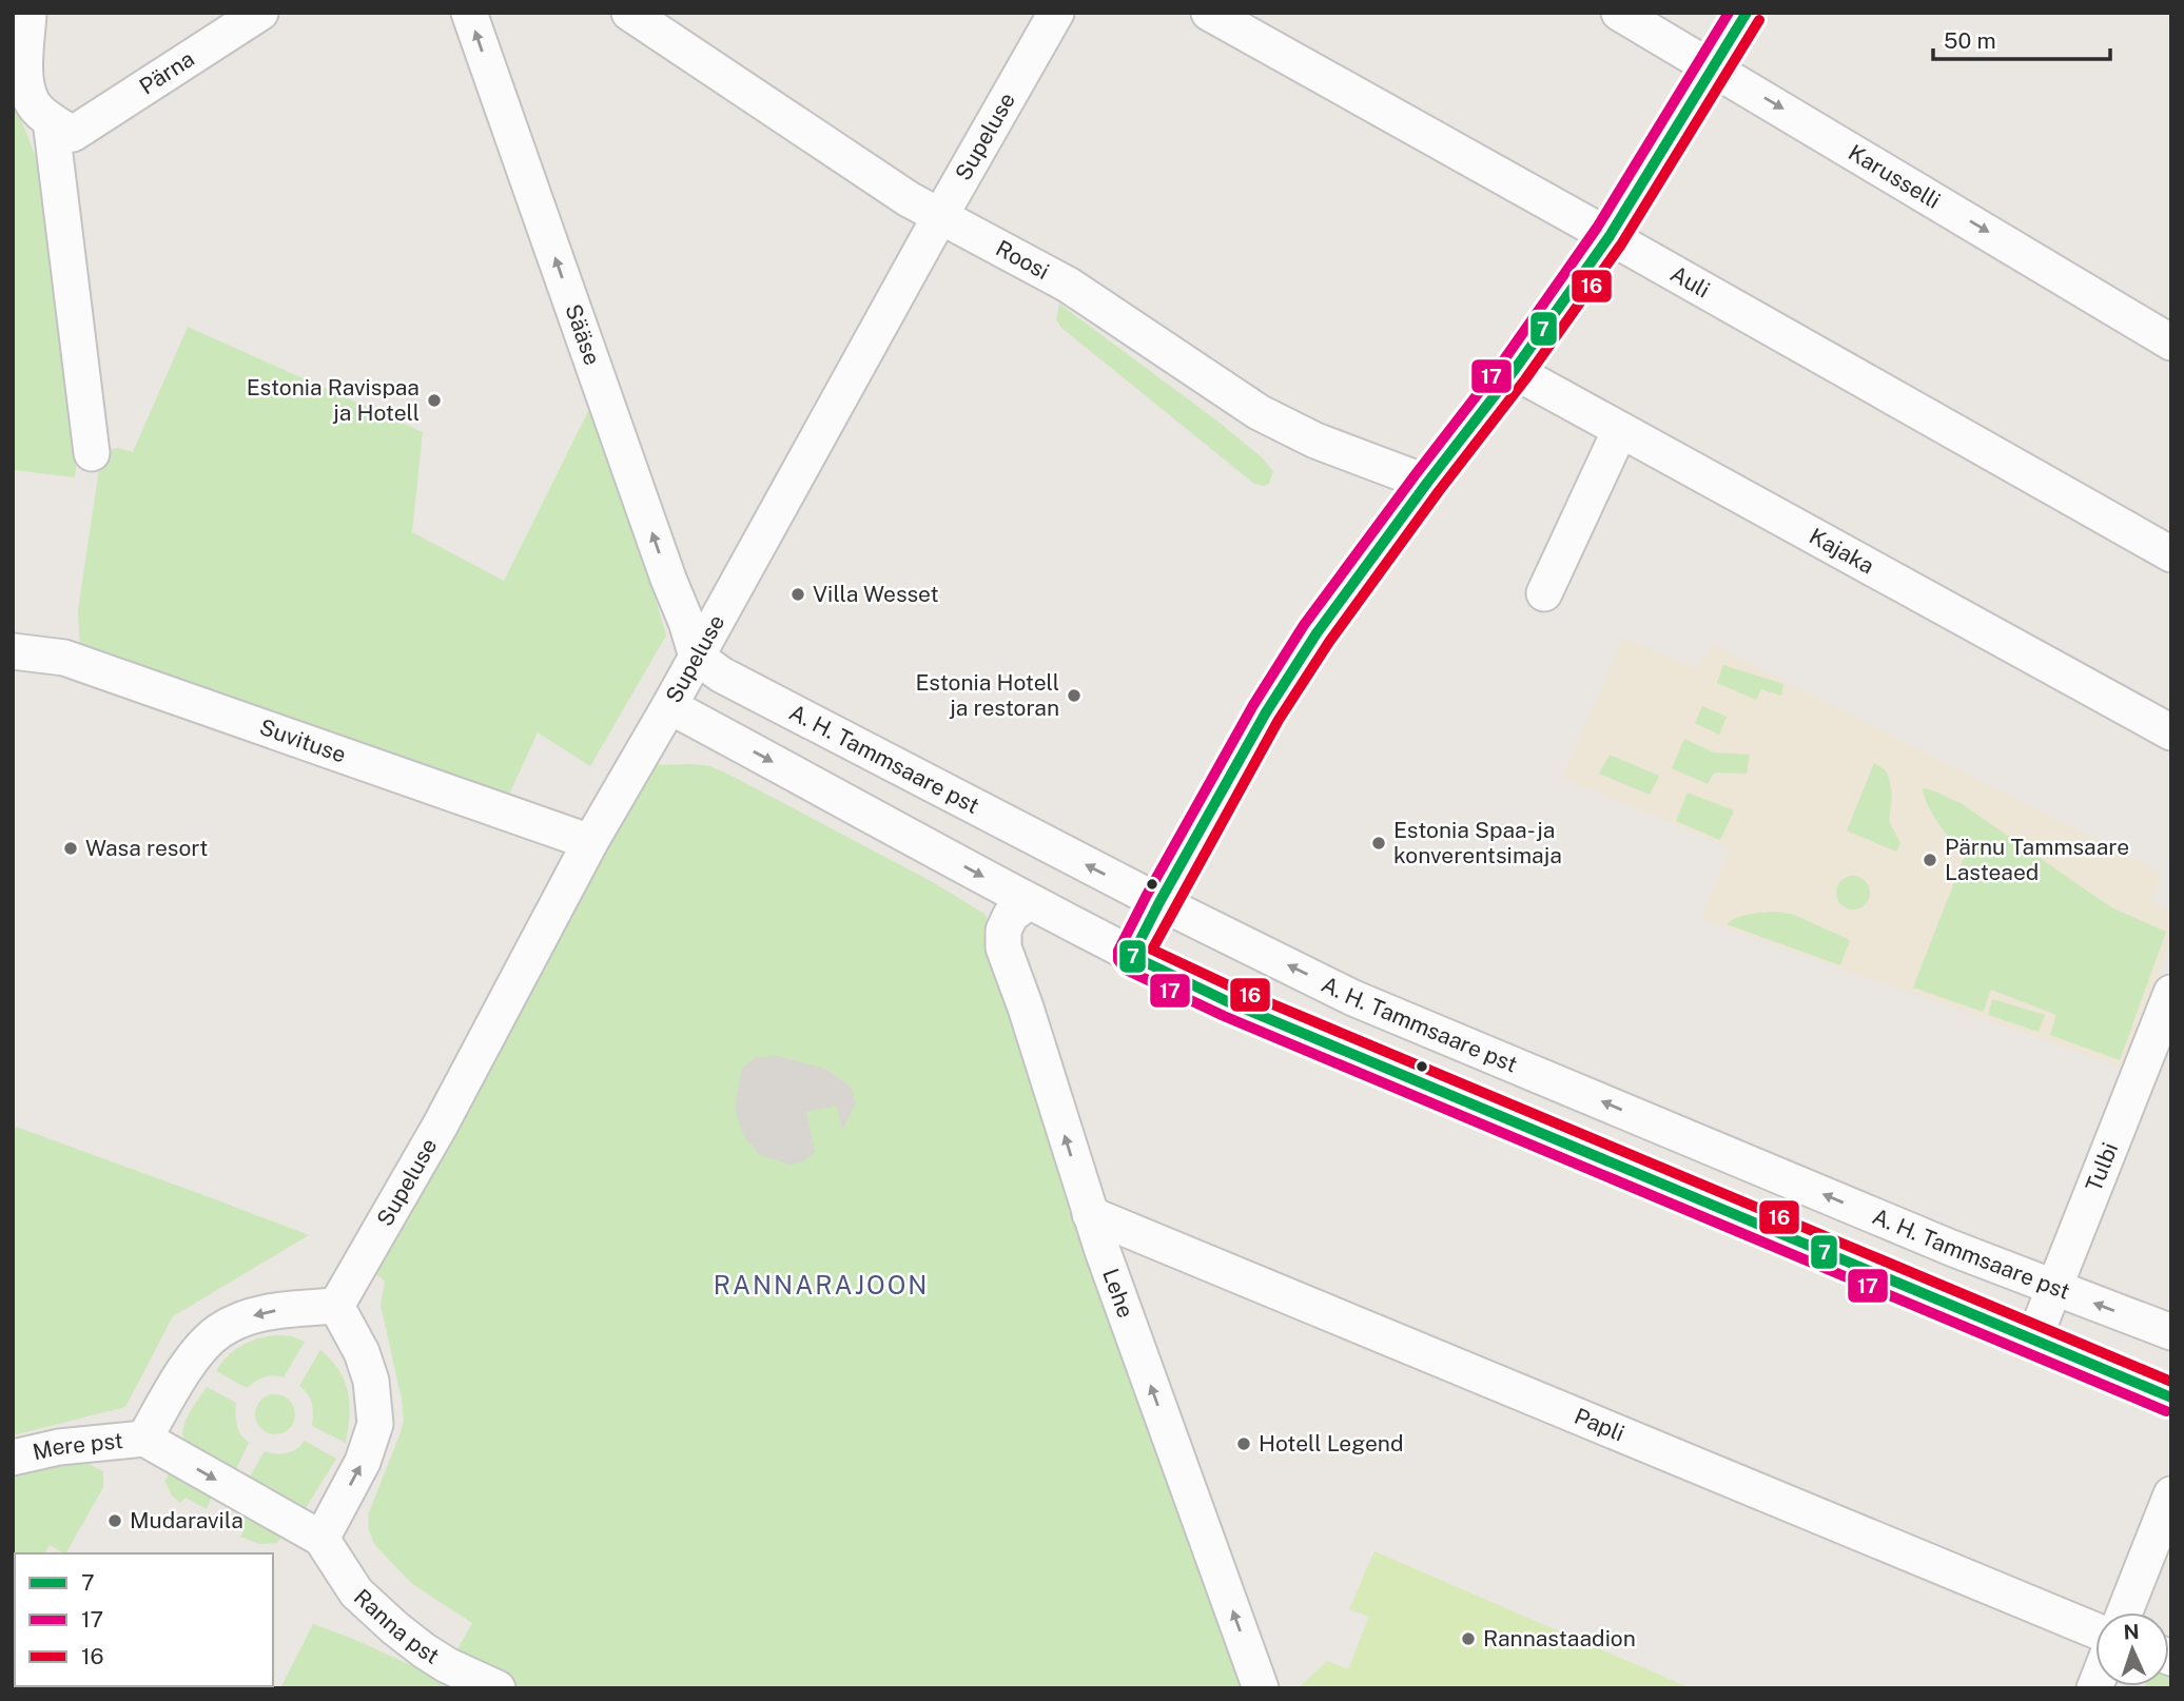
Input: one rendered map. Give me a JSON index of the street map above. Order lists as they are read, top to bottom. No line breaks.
{"streets":{"street":["Pärna","Supeluse","Karusselli","Roosi","Auli","Sääse","Kajaka","Suvituse","A. H. Tammsaare pst","Tulbi","Lehe","Papli","Mere pst","Ranna pst"]},"crossings":[["Supeluse","Roosi"],["Supeluse","Sääse"],["Supeluse","Suvituse"],["Supeluse","A. H. Tammsaare pst"],["Sääse","A. H. Tammsaare pst"],["A. H. Tammsaare pst","Tulbi"],["Lehe","Papli"]],"one_way":["Karusselli","Sääse","Lehe"],"districts":["RANNARAJOON"],"places":["Estonia Ravispaa ja Hotell","Villa Wesset","Estonia Hotell ja restoran","Estonia Spaa- ja konverentsimaja","Wasa resort","Pärnu Tammsaare Lasteaed","Hotell Legend","Mudaravila","Rannastaadion"],"lines":["transit line 7","transit line 17","transit line 16"],"legend":["7","17","16"],"scale_bar":"50 m","north":"top"}
